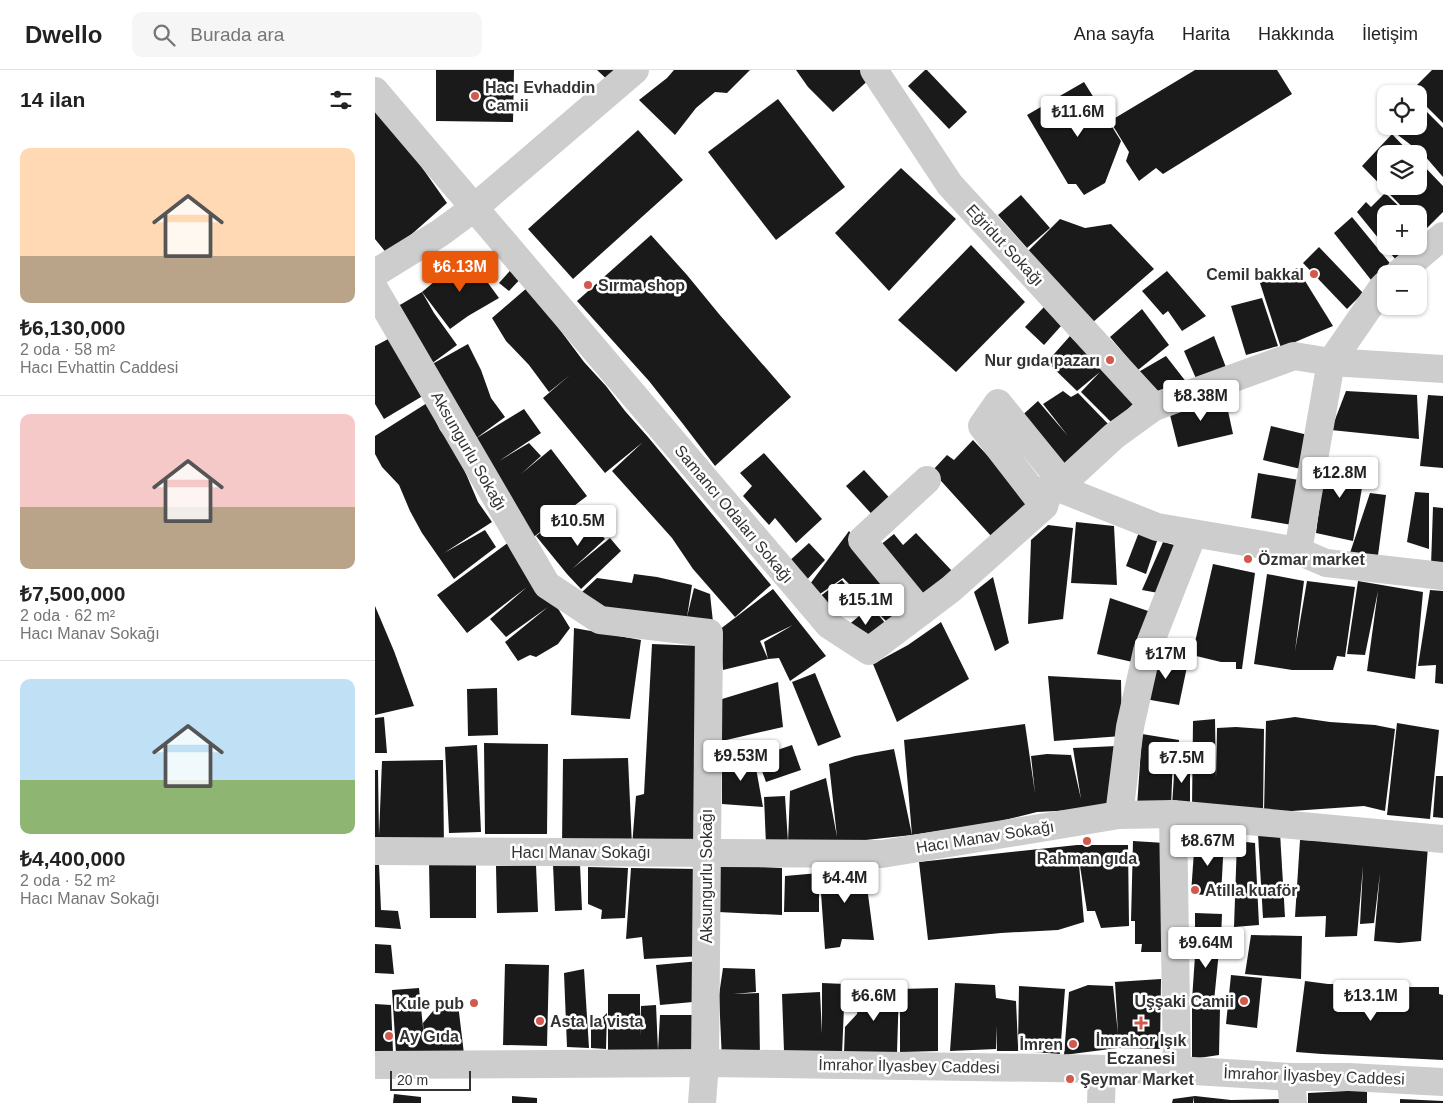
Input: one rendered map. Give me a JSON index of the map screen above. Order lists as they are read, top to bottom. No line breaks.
{"streets":{"street":["Eğridut Sokağı","Aksungurlu Sokağı","Samancı Odaları Sokağı","Hacı Manav Sokağı","İmrahor İlyasbey Caddesi"]},"crossings":[["Eğridut Sokağı","Samancı Odaları Sokağı"],["Aksungurlu Sokağı","Hacı Manav Sokağı"],["Aksungurlu Sokağı","İmrahor İlyasbey Caddesi"]],"places":{"other":["Hacı Evhaddin Camii","Cemil bakkal","Sırma shop","Nur gıda pazarı","Özmar market","Rahman gıda","Atilla kuaför","Uşşaki Camii","Kule pub","Asta la vista","Ay Gıda","İmren","Şeymar Market"],"health":["İmrahor Işık Eczanesi"]},"scale_bar":"20 m","page":{"header":"Dwello","search":"Burada ara","nav":["Ana sayfa","Harita","Hakkında","İletişim"],"heading":"14 ilan","map_buttons":["+","−"],"price":["₺11.6M","₺6.13M","₺8.38M","₺12.8M","₺10.5M","₺15.1M","₺17M","₺9.53M","₺7.5M","₺8.67M","₺4.4M","₺9.64M","₺6.6M","₺13.1M"],"list":[{"name":"₺6,130,000","note":"2 oda · 58 m² · Hacı Evhattin Caddesi"},{"name":"₺7,500,000","note":"2 oda · 62 m² · Hacı Manav Sokağı"},{"name":"₺4,400,000","note":"2 oda · 52 m² · Hacı Manav Sokağı"}],"scale":"20 m"}}
